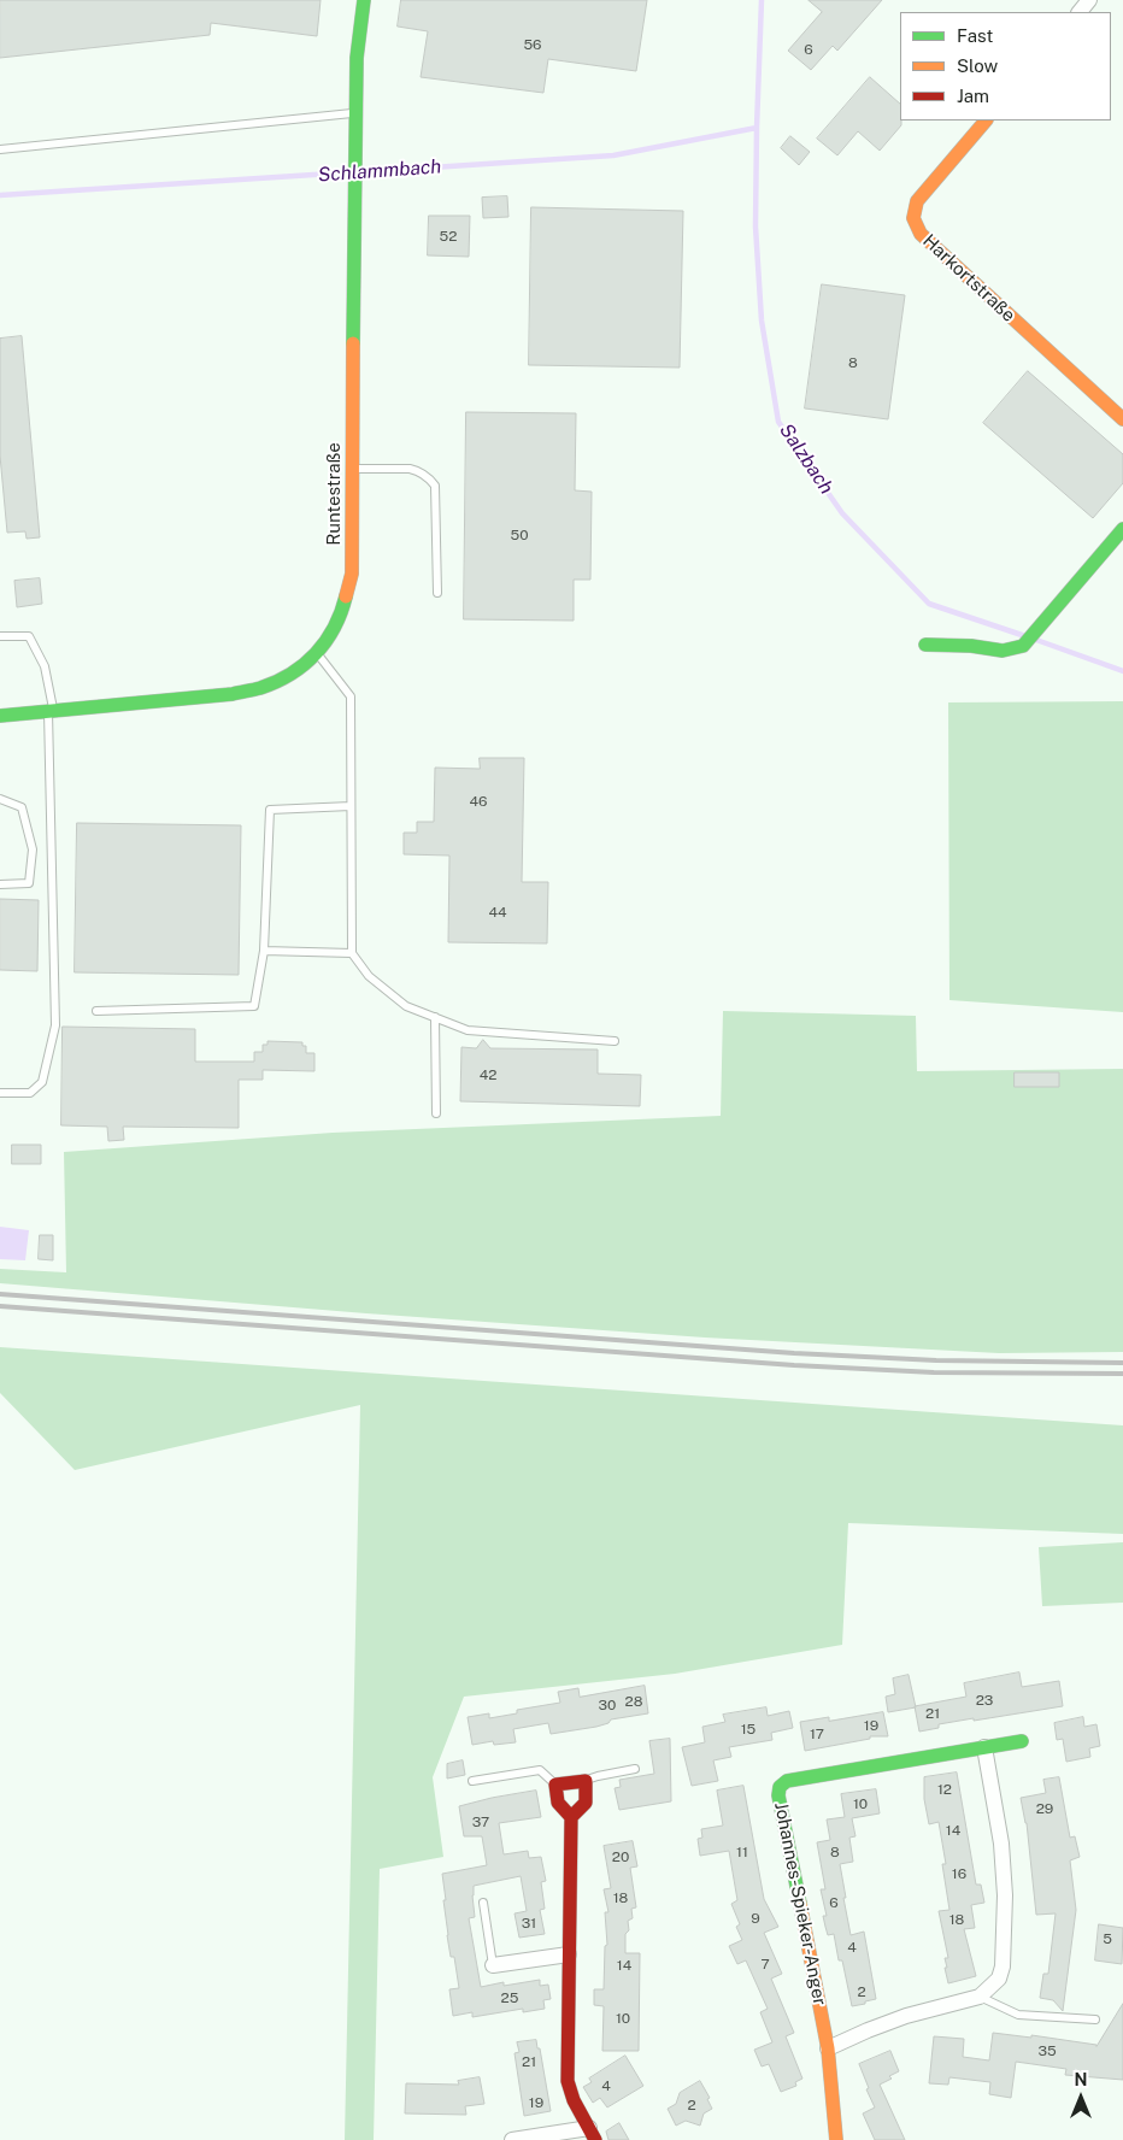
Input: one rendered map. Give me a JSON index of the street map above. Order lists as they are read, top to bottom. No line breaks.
{"streets":{"street":["Harkortstraße","Runtestraße","Johannes-Spieker-Anger"]},"water":["Schlammbach","Salzbach"],"house_numbers":["56","6","52","8","50","46","44","42","23","28","30","21","19","15","17","12","10","29","37","14","11","8","20","16","18","6","9","18","31","5","4","7","14","2","25","10","35","21","4","19","2"],"legend":["Fast","Slow","Jam"],"north":"top"}
